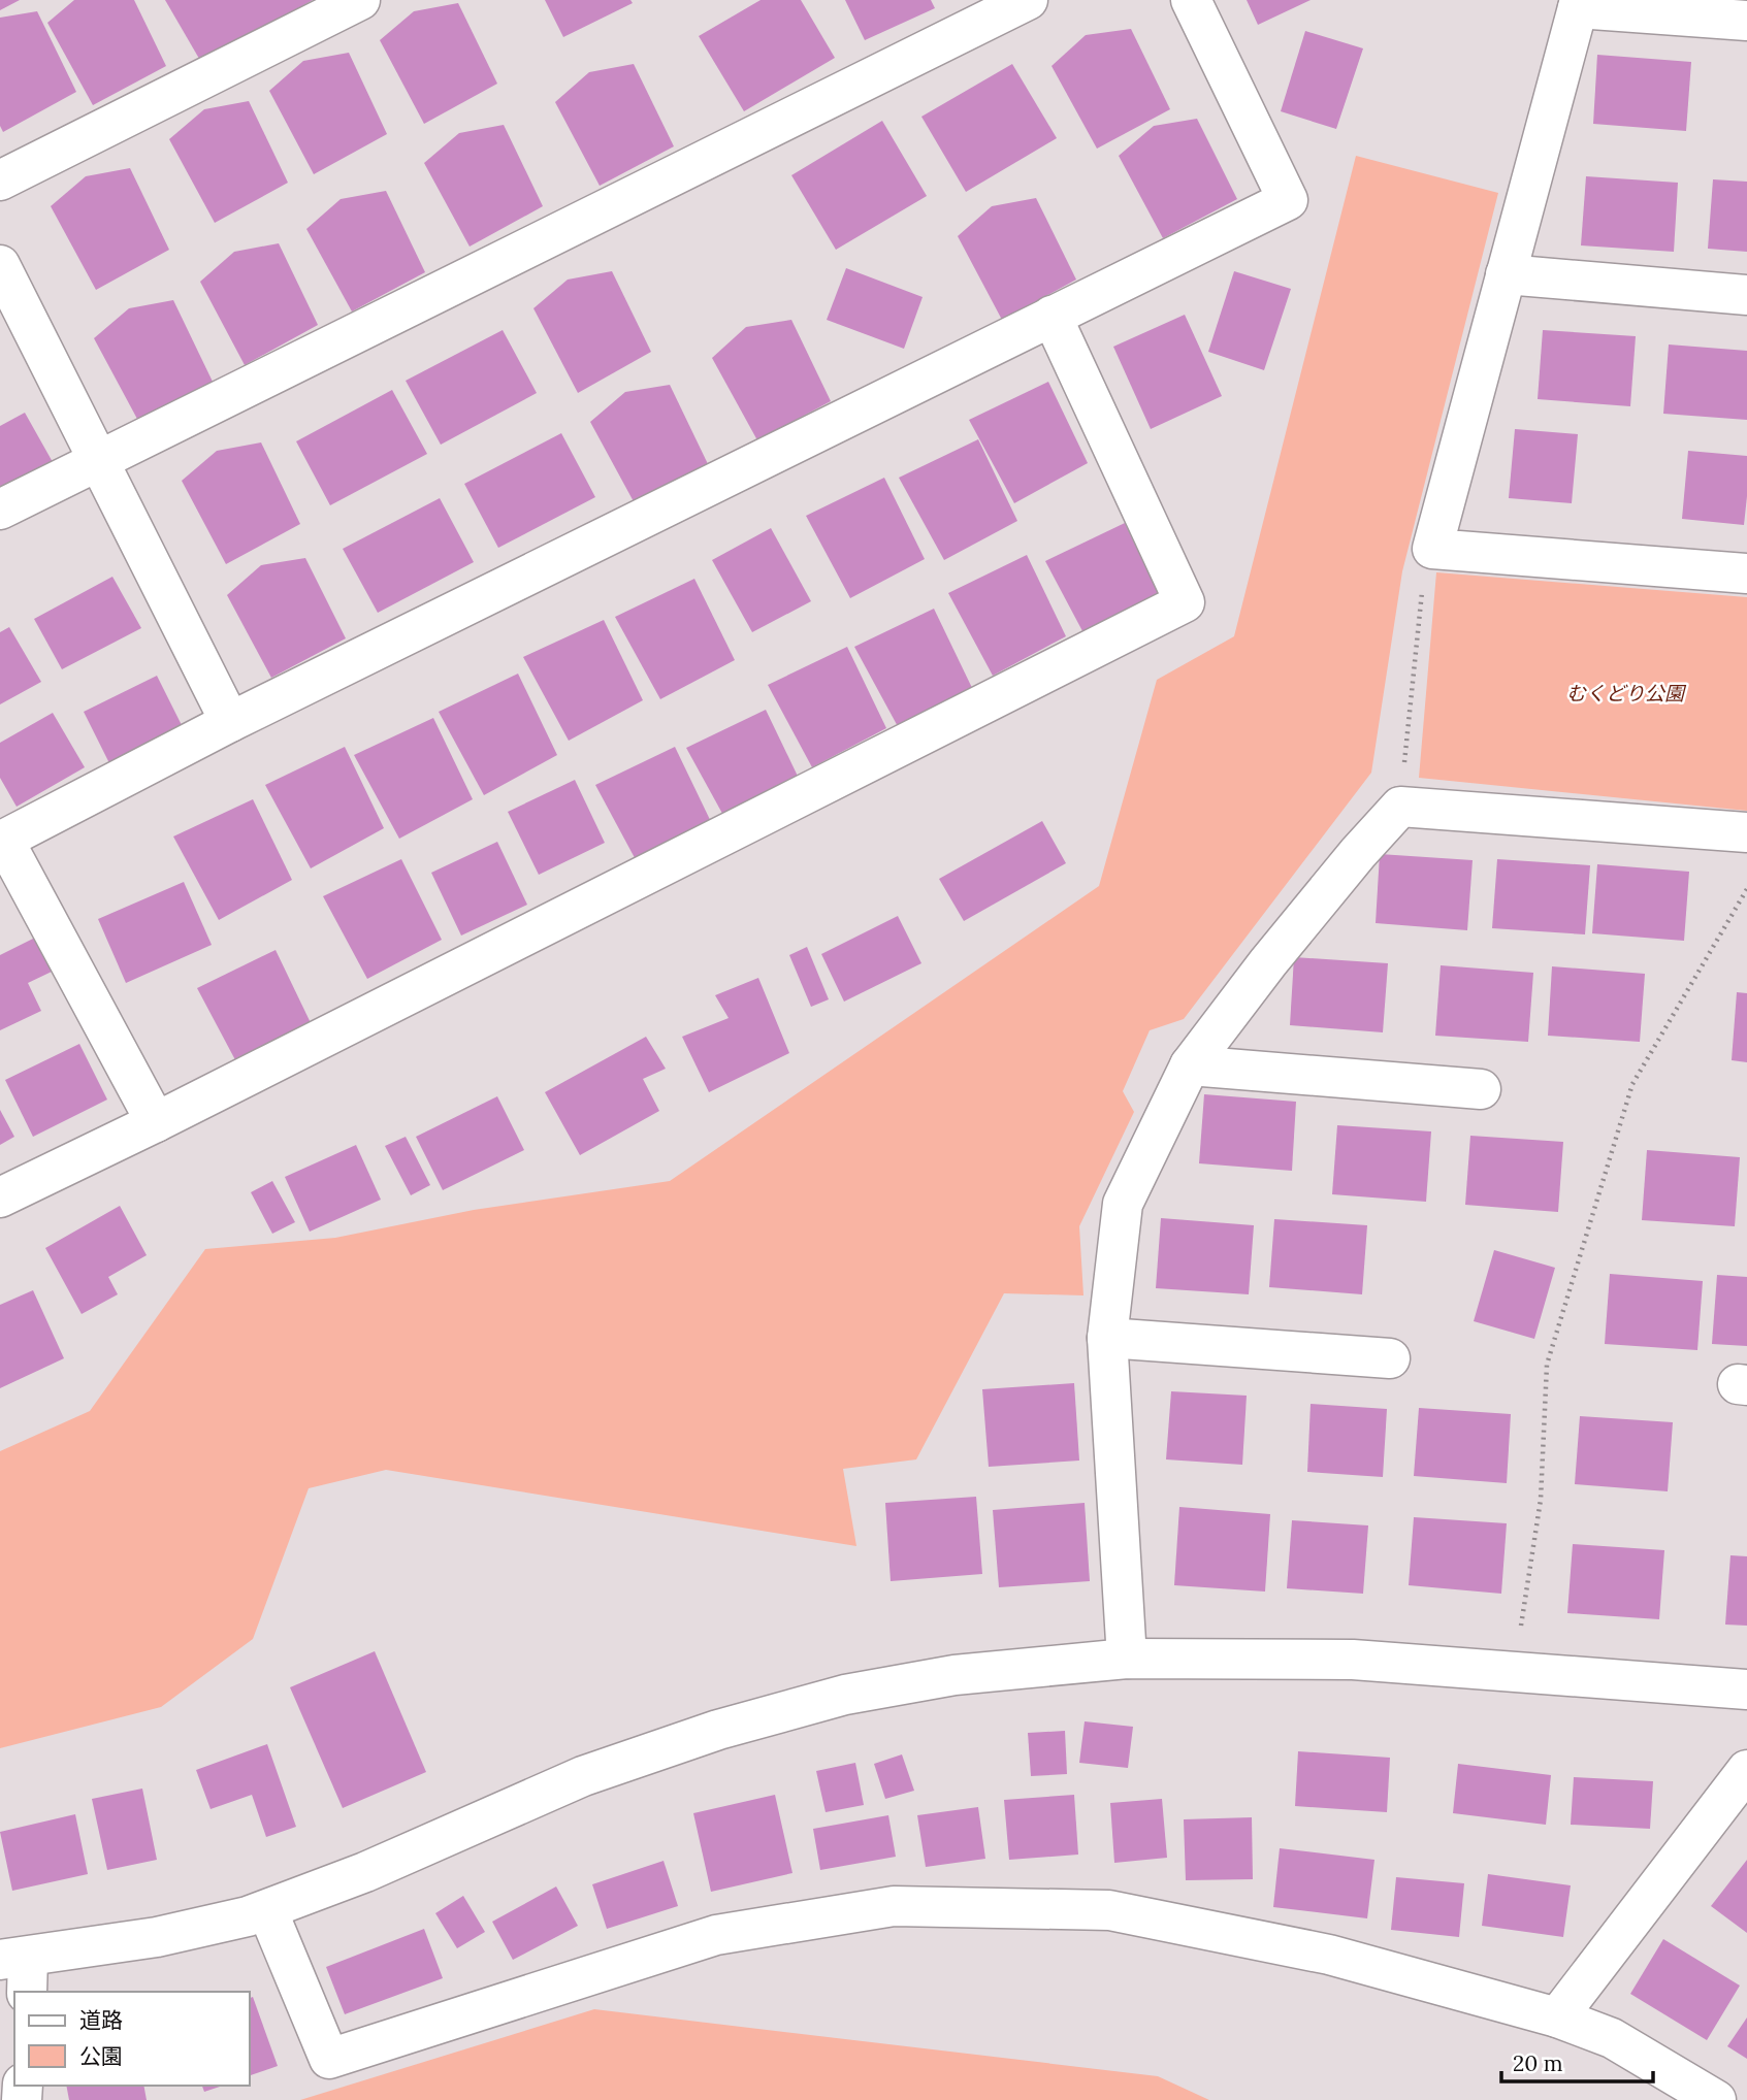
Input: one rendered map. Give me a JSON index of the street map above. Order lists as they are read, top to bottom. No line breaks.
{"parks":["むくどり公園"],"legend":["道路","公園"],"scale_bar":"20 m"}
